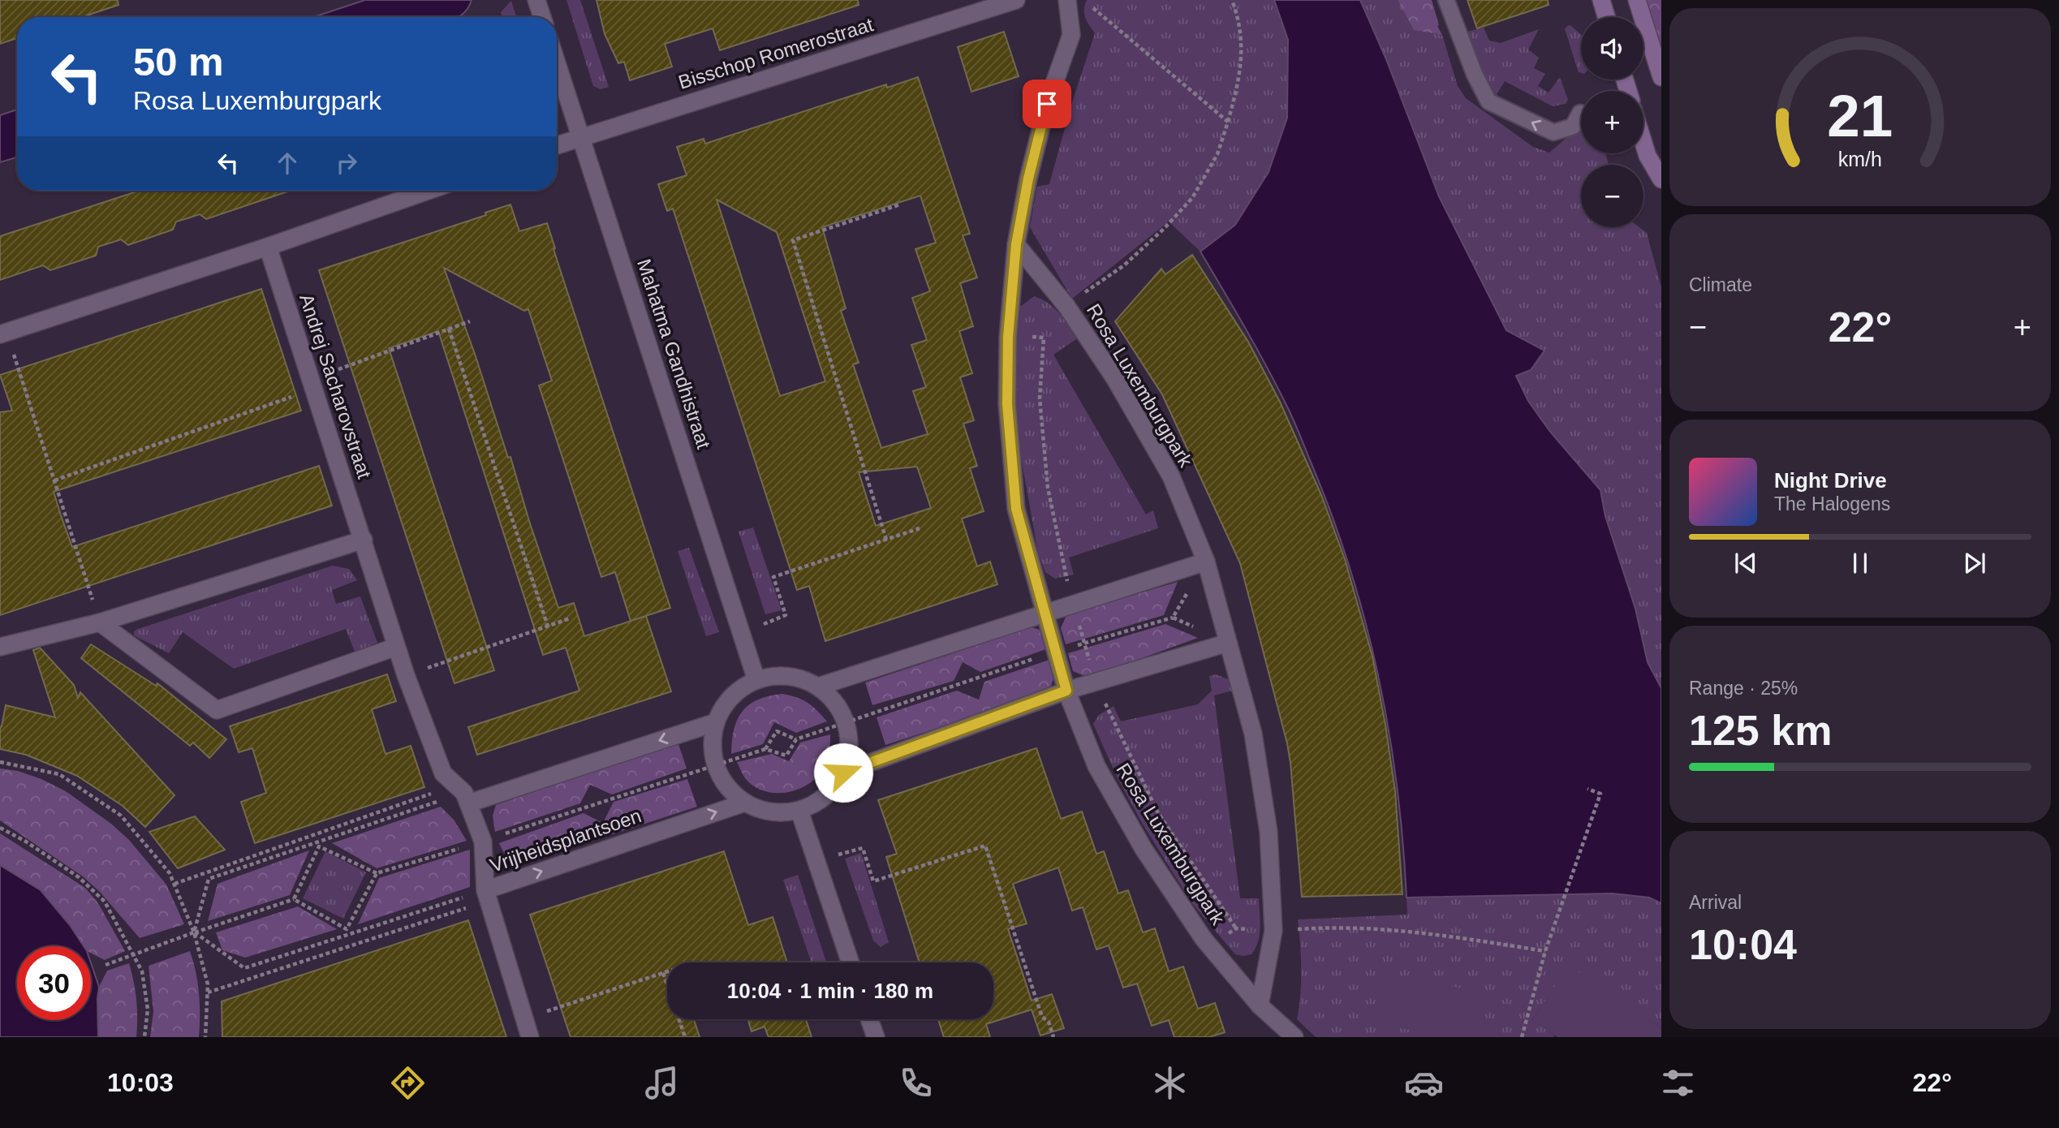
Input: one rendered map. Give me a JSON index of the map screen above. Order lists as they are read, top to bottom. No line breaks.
{"streets":{"street":["Bisschop Romerostraat","Mahatma Gandhistraat","Rosa Luxemburgpark","Andrej Sacharovstraat","Vrijheidsplantsoen"]},"crossings":[["Bisschop Romerostraat","Mahatma Gandhistraat"],["Andrej Sacharovstraat","Vrijheidsplantsoen"]],"page":{"map_buttons":["+","−"],"turn":["50 m","Rosa Luxemburgpark"],"tile":["Climate",["Range · 25%","125 km"],["Arrival","10:04"]],"heat":["−","22°","+"],"song":["Night Drive","The Halogens"],"limit":"30","trip":"10:04 · 1 min · 180 m","tabs":["10:03","22°"],"gauge":["21","km/h"]}}
